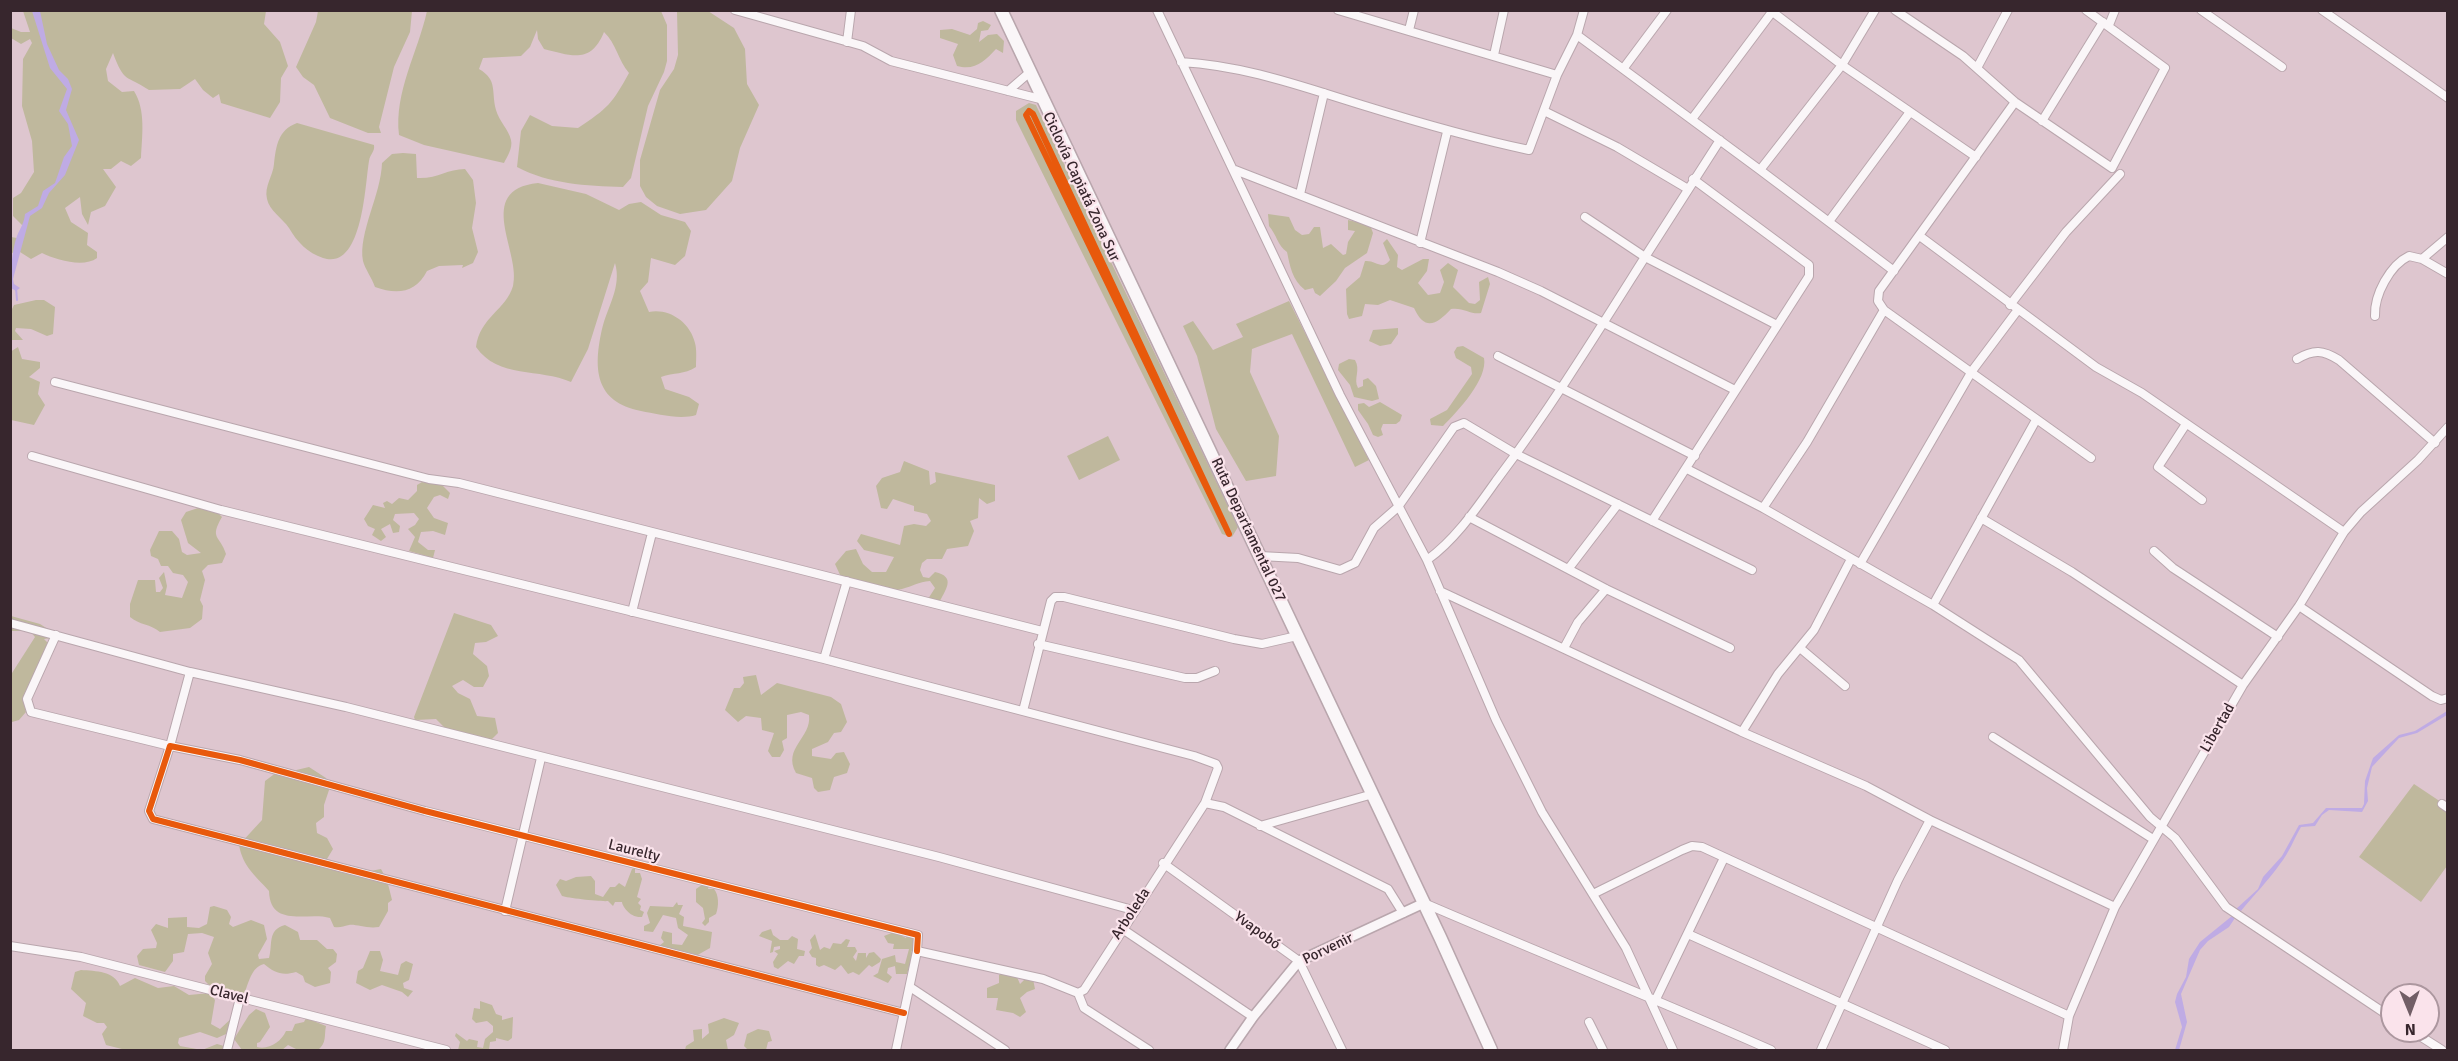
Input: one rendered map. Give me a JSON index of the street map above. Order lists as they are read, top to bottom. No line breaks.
{"streets":{"main road":["Ruta Departamental 027"],"street":["Libertad","Laurelty","Arboleda","Yvapobó","Porvenir","Clavel"],"cycle path":["Ciclovía Capiatá Zona Sur"]},"crossings":[["Ruta Departamental 027","Porvenir"],["Arboleda","Yvapobó"],["Yvapobó","Porvenir"]],"north":"bottom"}
